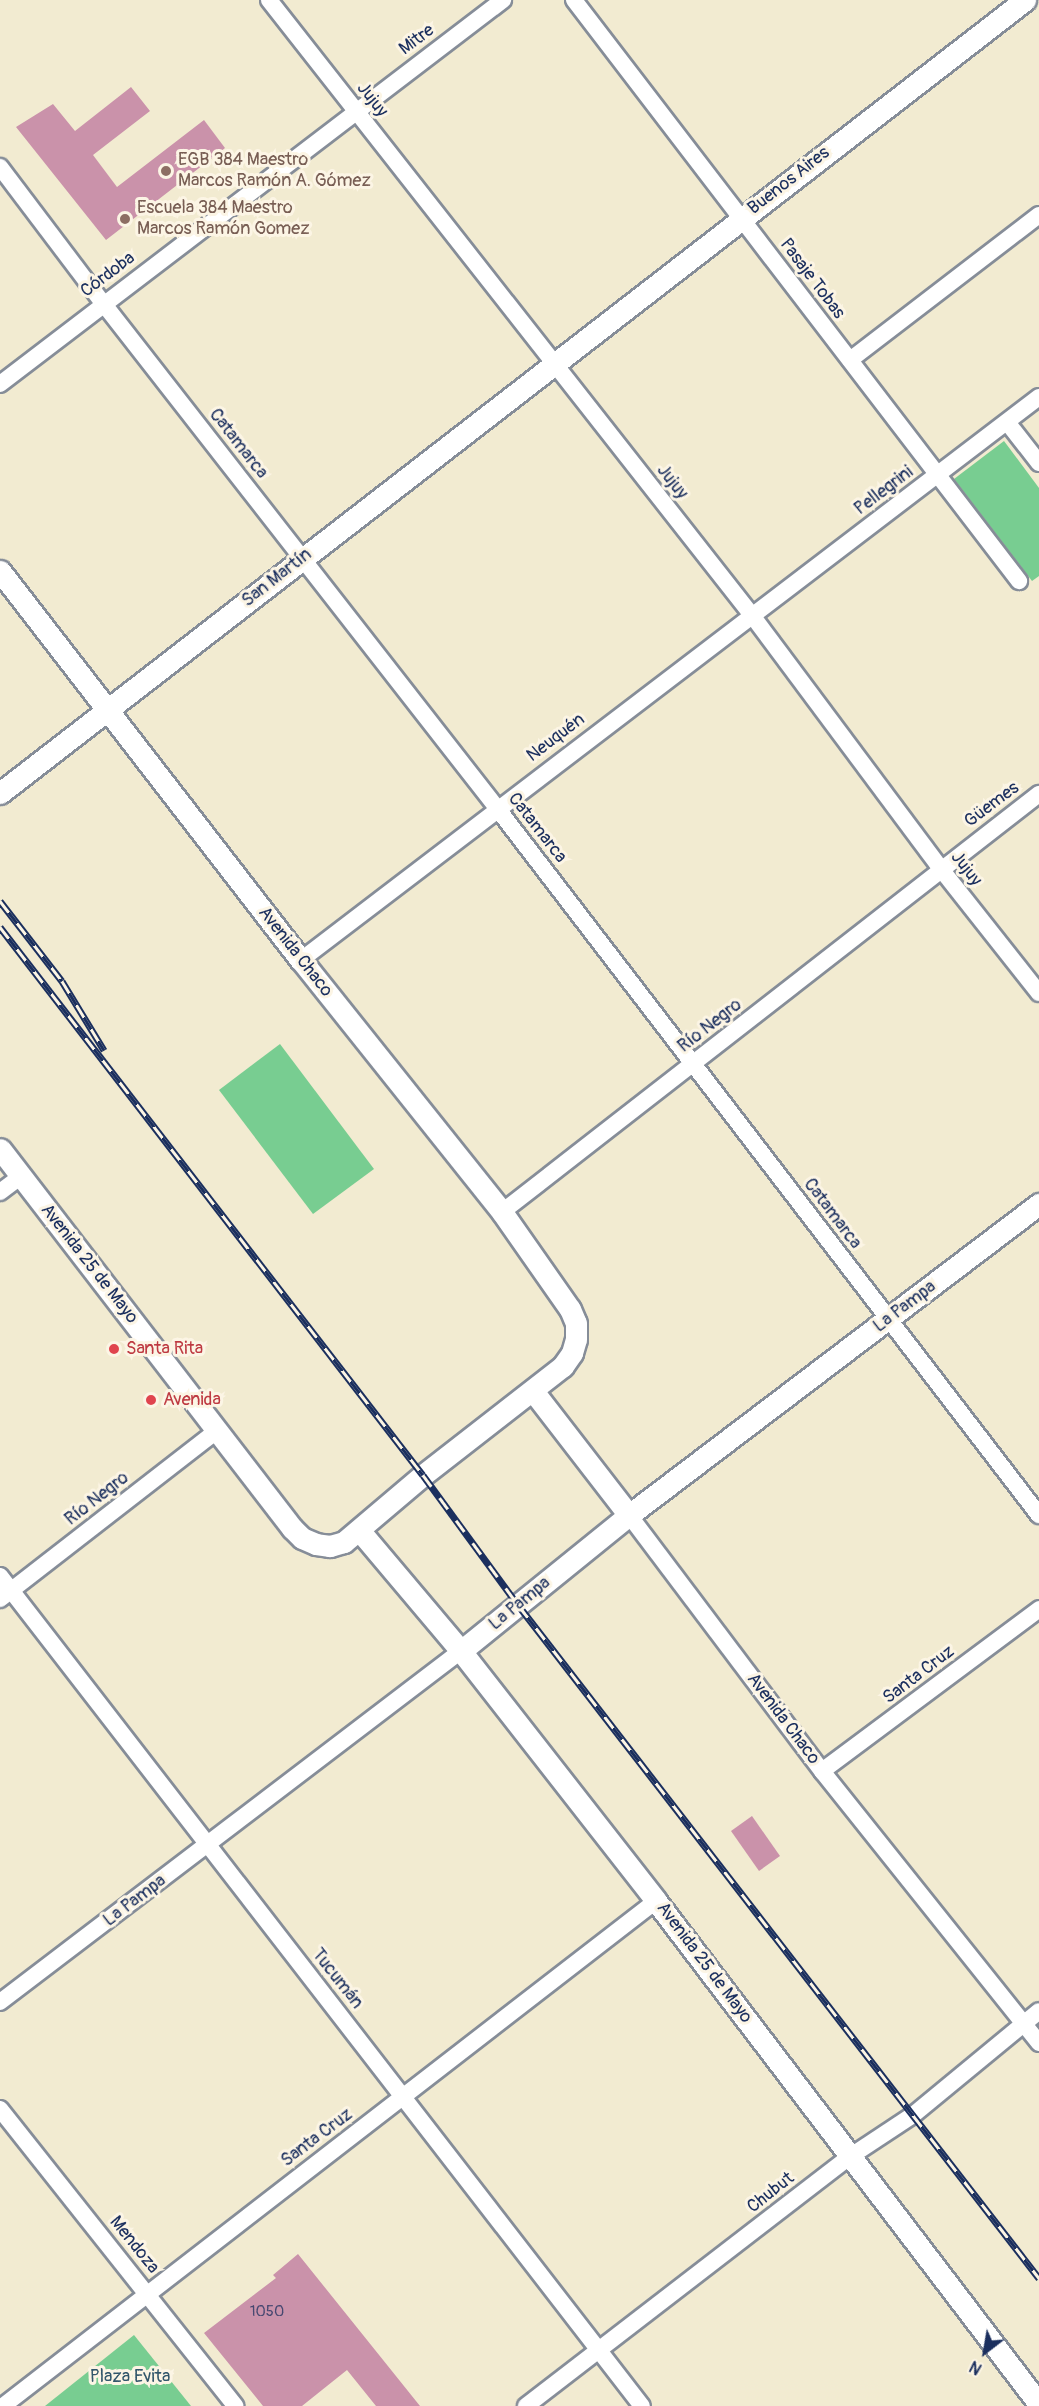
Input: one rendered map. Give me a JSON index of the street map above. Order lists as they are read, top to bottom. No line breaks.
{"streets":{"street":["Mitre","Jujuy","Buenos Aires","Córdoba","Pasaje Tobas","Catamarca","Pellegrini","San Martín","Neuquén","Güemes","Avenida Chaco","Río Negro","Avenida 25 de Mayo","La Pampa","Santa Cruz","Tucumán","Chubut","Mendoza"]},"crossings":[["Mitre","Jujuy"],["Mitre","Córdoba"],["Jujuy","Buenos Aires"],["Jujuy","Córdoba"],["Jujuy","Pellegrini"],["Jujuy","San Martín"],["Jujuy","Neuquén"],["Jujuy","Güemes"],["Jujuy","Río Negro"],["Buenos Aires","Pasaje Tobas"],["Buenos Aires","San Martín"],["Córdoba","Catamarca"],["Pasaje Tobas","Pellegrini"],["Catamarca","San Martín"],["Catamarca","Neuquén"],["Catamarca","Río Negro"],["Catamarca","La Pampa"],["Pellegrini","Neuquén"],["San Martín","Avenida Chaco"],["Neuquén","Avenida Chaco"],["Güemes","Río Negro"],["Avenida Chaco","Río Negro"],["Avenida Chaco","La Pampa"],["Avenida Chaco","Santa Cruz"],["Avenida Chaco","Chubut"],["Río Negro","Avenida 25 de Mayo"],["Río Negro","Tucumán"],["Avenida 25 de Mayo","La Pampa"],["Avenida 25 de Mayo","Santa Cruz"],["Avenida 25 de Mayo","Chubut"],["La Pampa","Tucumán"],["Santa Cruz","Tucumán"],["Santa Cruz","Mendoza"],["Tucumán","Chubut"]],"parks":["Plaza Evita"],"places":["EGB 384 Maestro Marcos Ramón A. Gómez","Escuela 384 Maestro Marcos Ramón Gomez","Santa Rita","Avenida"],"house_numbers":["1050"],"north":"bottom left"}
